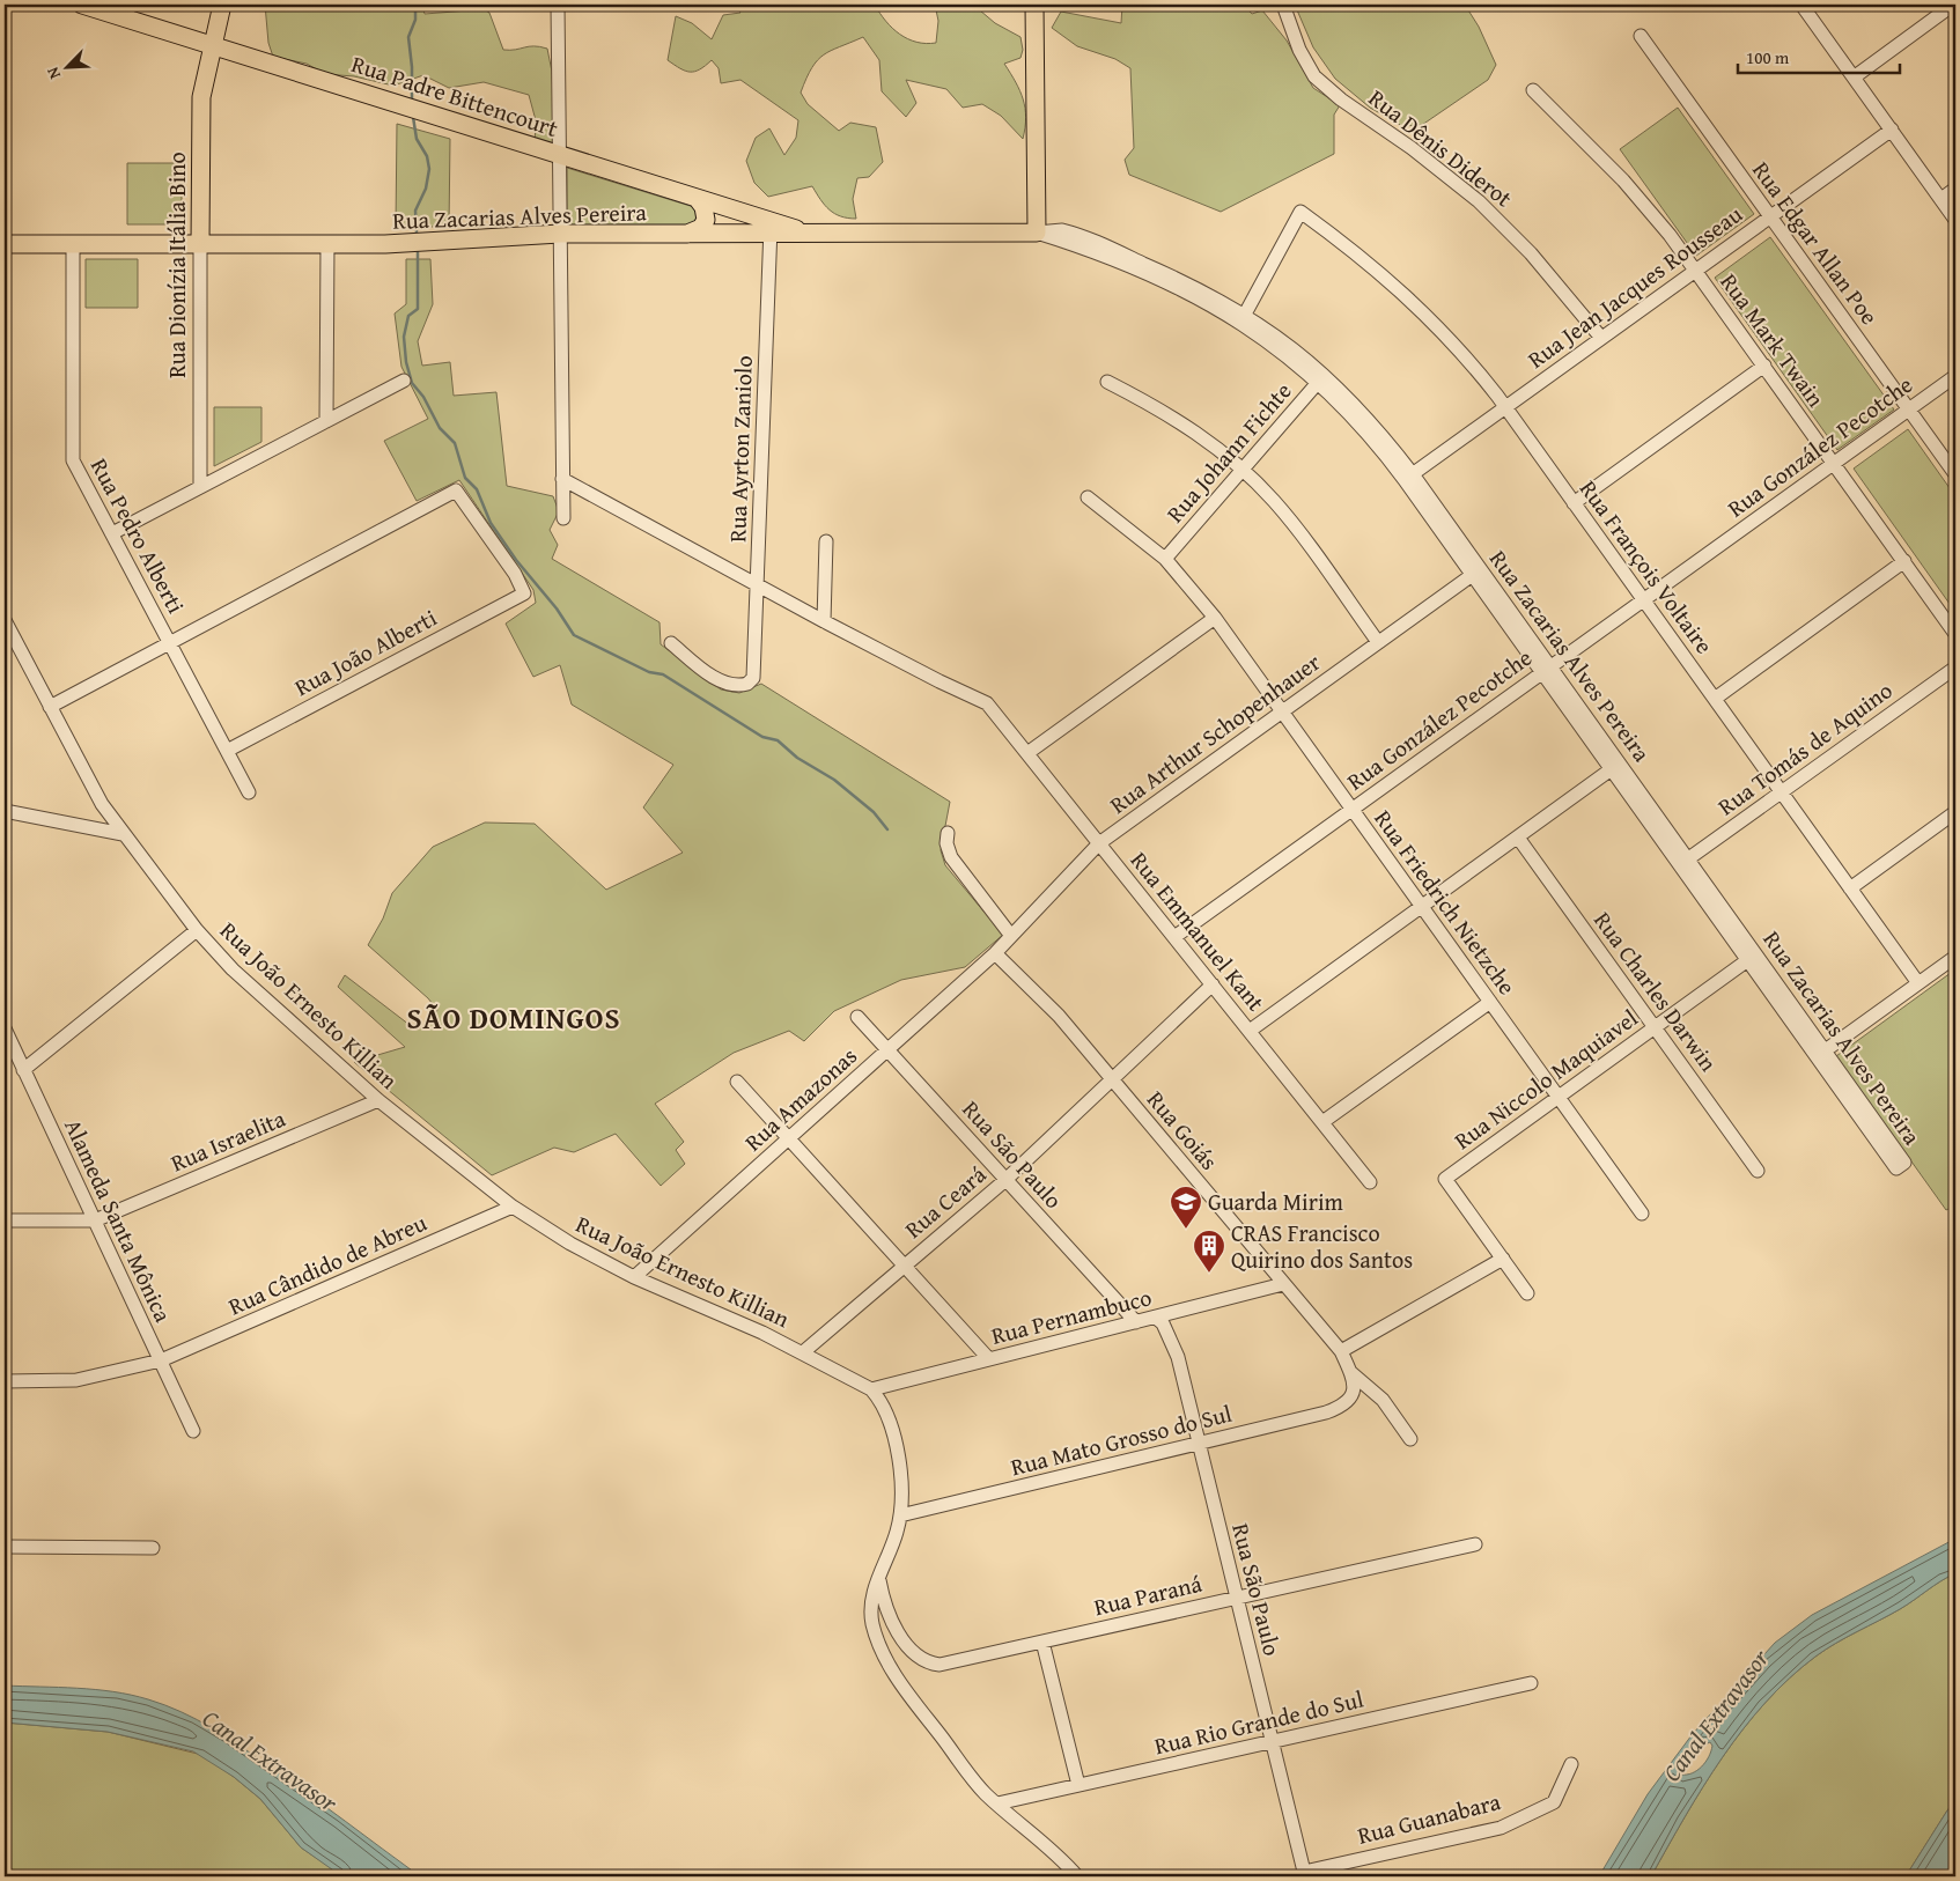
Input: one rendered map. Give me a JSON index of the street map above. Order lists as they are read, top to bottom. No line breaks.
{"streets":{"main road":["Rua Padre Bittencourt","Rua Zacarias Alves Pereira","Rua Dionízia Itália Bino"],"street":["Rua Dênis Diderot","Rua Edgar Allan Poe","Rua Jean Jacques Rousseau","Rua Mark Twain","Rua González Pecotche","Rua Ayrton Zaniolo","Rua Johann Fichte","Rua Pedro Alberti","Rua François Voltaire","Rua João Alberti","Rua Arthur Schopenhauer","Rua Tomás de Aquino","Rua Friedrich Nietzche","Rua Emmanuel Kant","Rua Charles Darwin","Rua João Ernesto Killian","Rua Niccolo Maquiavel","Rua Amazonas","Rua Goiás","Rua Israelita","Rua São Paulo","Rua Ceará","Alameda Santa Mônica","Rua Cândido de Abreu","Rua Pernambuco","Rua Mato Grosso do Sul","Rua Paraná","Rua Rio Grande do Sul","Rua Guanabara"]},"crossings":[["Rua Padre Bittencourt","Rua Zacarias Alves Pereira"],["Rua Padre Bittencourt","Rua Dionízia Itália Bino"],["Rua Padre Bittencourt","Rua Ayrton Zaniolo"],["Rua Dênis Diderot","Rua Jean Jacques Rousseau"],["Rua Zacarias Alves Pereira","Rua Dionízia Itália Bino"],["Rua Zacarias Alves Pereira","Rua Jean Jacques Rousseau"],["Rua Zacarias Alves Pereira","Rua González Pecotche"],["Rua Zacarias Alves Pereira","Rua Ayrton Zaniolo"],["Rua Zacarias Alves Pereira","Rua Johann Fichte"],["Rua Zacarias Alves Pereira","Rua Pedro Alberti"],["Rua Zacarias Alves Pereira","Rua François Voltaire"],["Rua Zacarias Alves Pereira","Rua Arthur Schopenhauer"],["Rua Zacarias Alves Pereira","Rua Tomás de Aquino"],["Rua Zacarias Alves Pereira","Rua Niccolo Maquiavel"],["Rua Edgar Allan Poe","Rua Jean Jacques Rousseau"],["Rua Edgar Allan Poe","Rua González Pecotche"],["Rua Jean Jacques Rousseau","Rua Mark Twain"],["Rua Jean Jacques Rousseau","Rua François Voltaire"],["Rua Mark Twain","Rua González Pecotche"],["Rua González Pecotche","Rua François Voltaire"],["Rua González Pecotche","Rua Friedrich Nietzche"],["Rua González Pecotche","Rua Emmanuel Kant"],["Rua Johann Fichte","Rua Friedrich Nietzche"],["Rua Pedro Alberti","Rua João Alberti"],["Rua François Voltaire","Rua Tomás de Aquino"],["Rua Arthur Schopenhauer","Rua Friedrich Nietzche"],["Rua Arthur Schopenhauer","Rua Emmanuel Kant"],["Rua Arthur Schopenhauer","Rua Amazonas"],["Rua Arthur Schopenhauer","Rua Goiás"],["Rua Friedrich Nietzche","Rua Niccolo Maquiavel"],["Rua Emmanuel Kant","Rua Ceará"],["Rua Charles Darwin","Rua Niccolo Maquiavel"],["Rua João Ernesto Killian","Rua Amazonas"],["Rua João Ernesto Killian","Rua Israelita"],["Rua João Ernesto Killian","Rua Ceará"],["Rua João Ernesto Killian","Rua Cândido de Abreu"],["Rua João Ernesto Killian","Rua Pernambuco"],["Rua João Ernesto Killian","Rua Mato Grosso do Sul"],["Rua João Ernesto Killian","Rua Paraná"],["Rua João Ernesto Killian","Rua Rio Grande do Sul"],["Rua Amazonas","Rua Goiás"],["Rua Amazonas","Rua São Paulo"],["Rua Goiás","Rua Ceará"],["Rua Goiás","Rua Pernambuco"],["Rua Goiás","Rua Mato Grosso do Sul"],["Rua Israelita","Alameda Santa Mônica"],["Rua São Paulo","Rua Ceará"],["Rua São Paulo","Rua Pernambuco"],["Rua São Paulo","Rua Mato Grosso do Sul"],["Rua São Paulo","Rua Paraná"],["Rua São Paulo","Rua Rio Grande do Sul"],["Rua São Paulo","Rua Guanabara"],["Alameda Santa Mônica","Rua Cândido de Abreu"]],"districts":["SÃO DOMINGOS"],"water":["Canal Extravasor"],"places":{"school or university":["Guarda Mirim"],"building":["CRAS Francisco Quirino dos Santos"]},"scale_bar":"100 m","north":"bottom left"}
